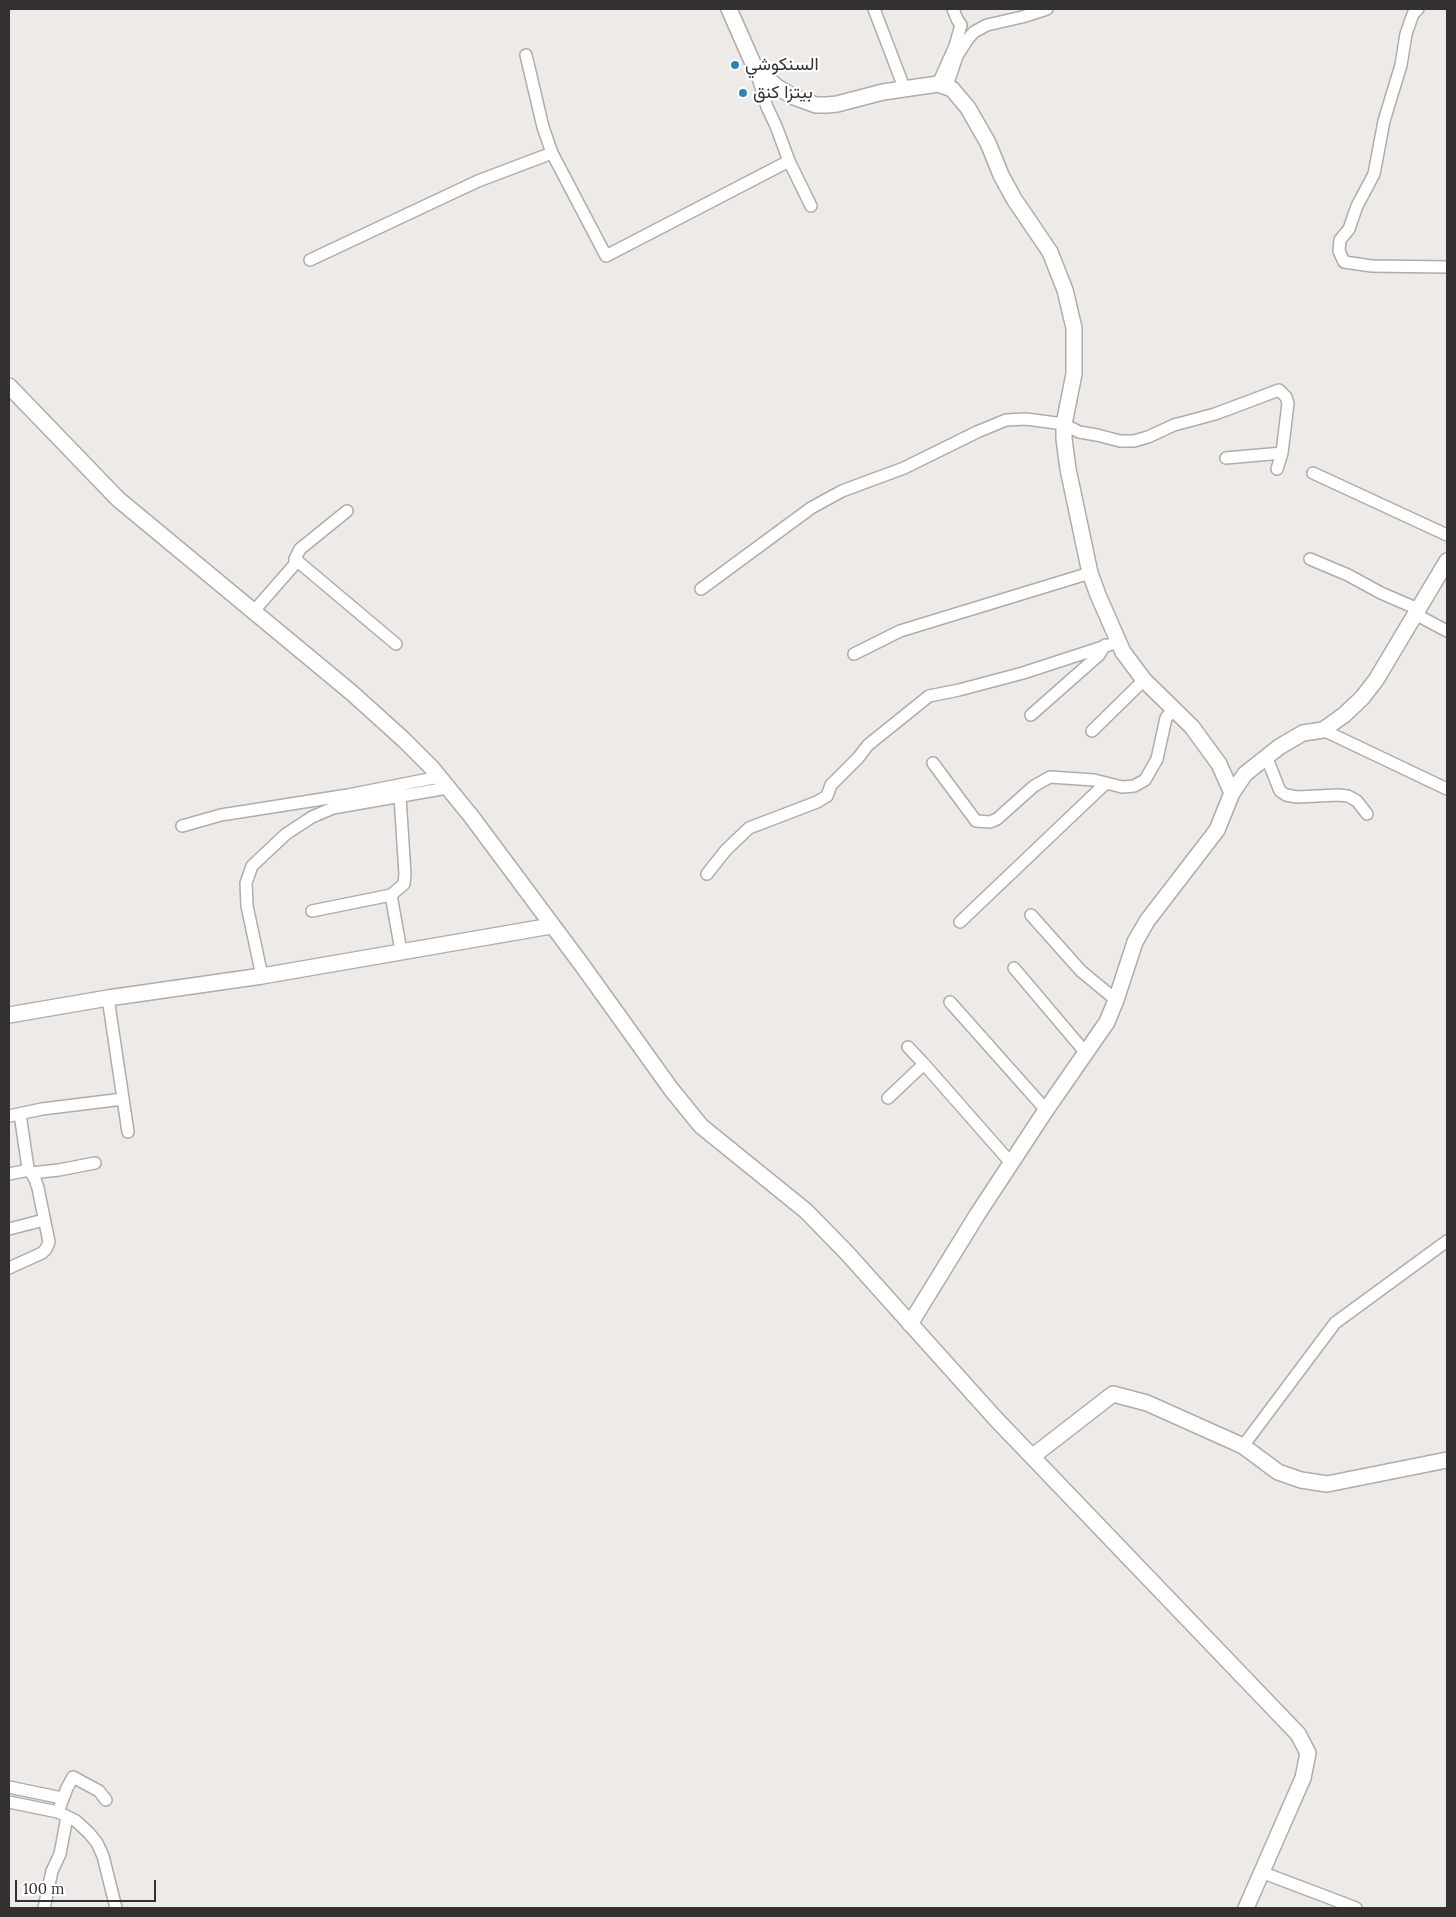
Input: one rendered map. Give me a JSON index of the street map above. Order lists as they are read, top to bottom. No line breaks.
{"places":["السنكوشي","بيتزا كنق"],"scale_bar":"100 m"}
